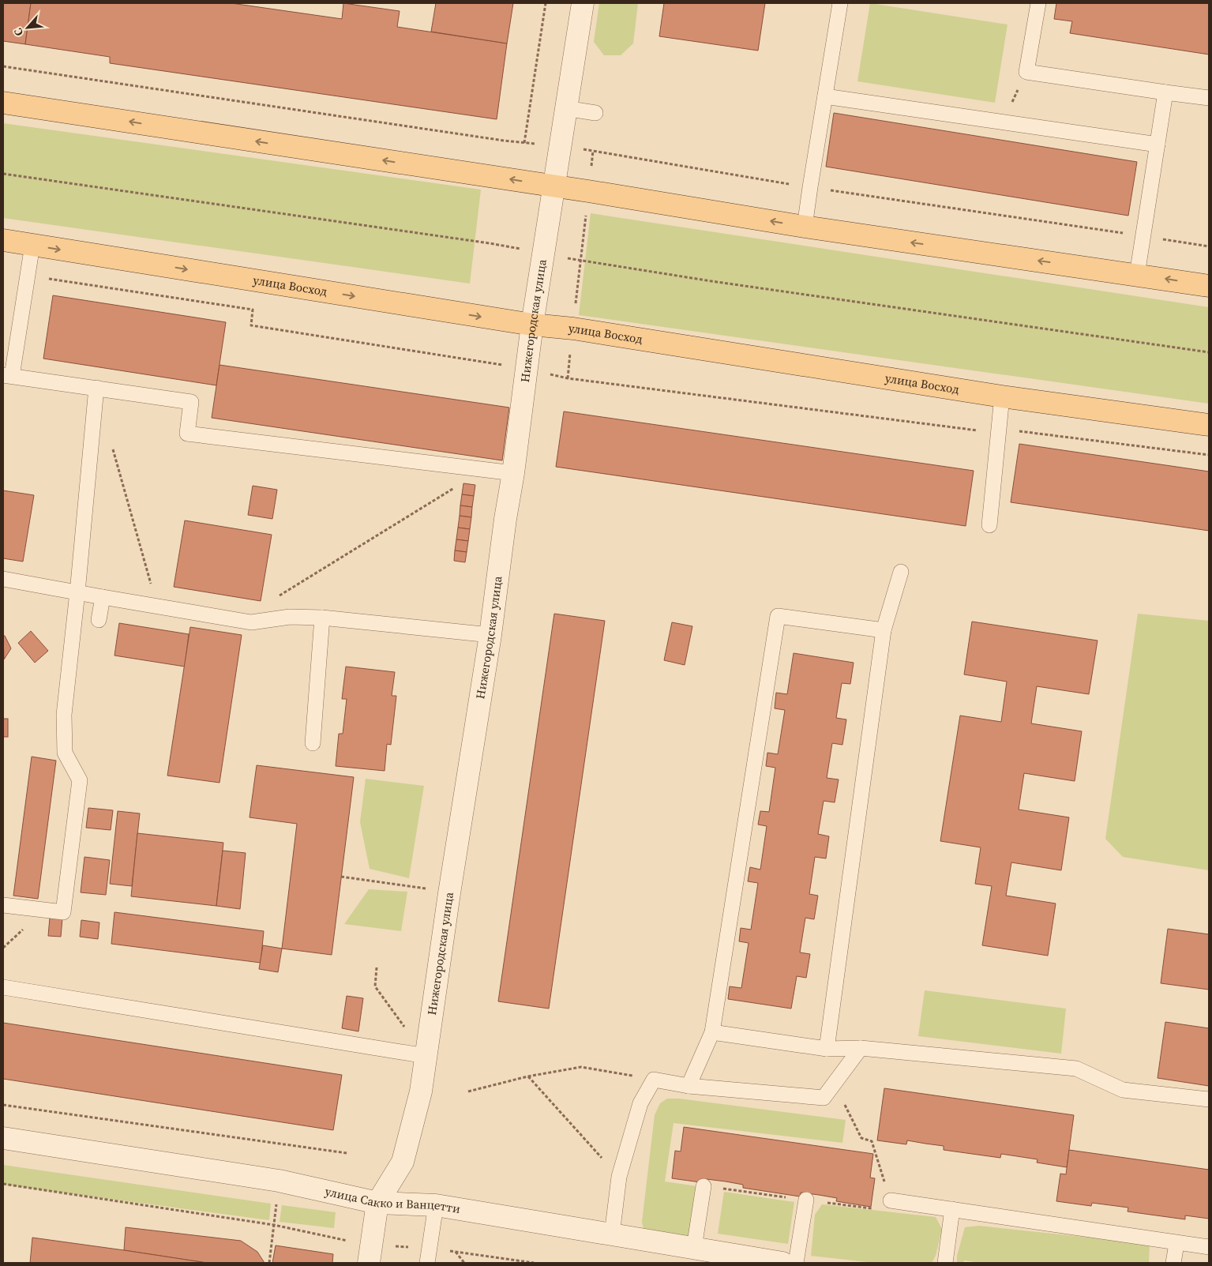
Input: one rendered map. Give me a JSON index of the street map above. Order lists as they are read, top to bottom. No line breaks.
{"streets":{"main road":["улица Восход"],"street":["Нижегородская улица","улица Сакко и Ванцетти"]},"crossings":[["улица Восход","Нижегородская улица"],["Нижегородская улица","улица Сакко и Ванцетти"]],"north":"bottom left"}
